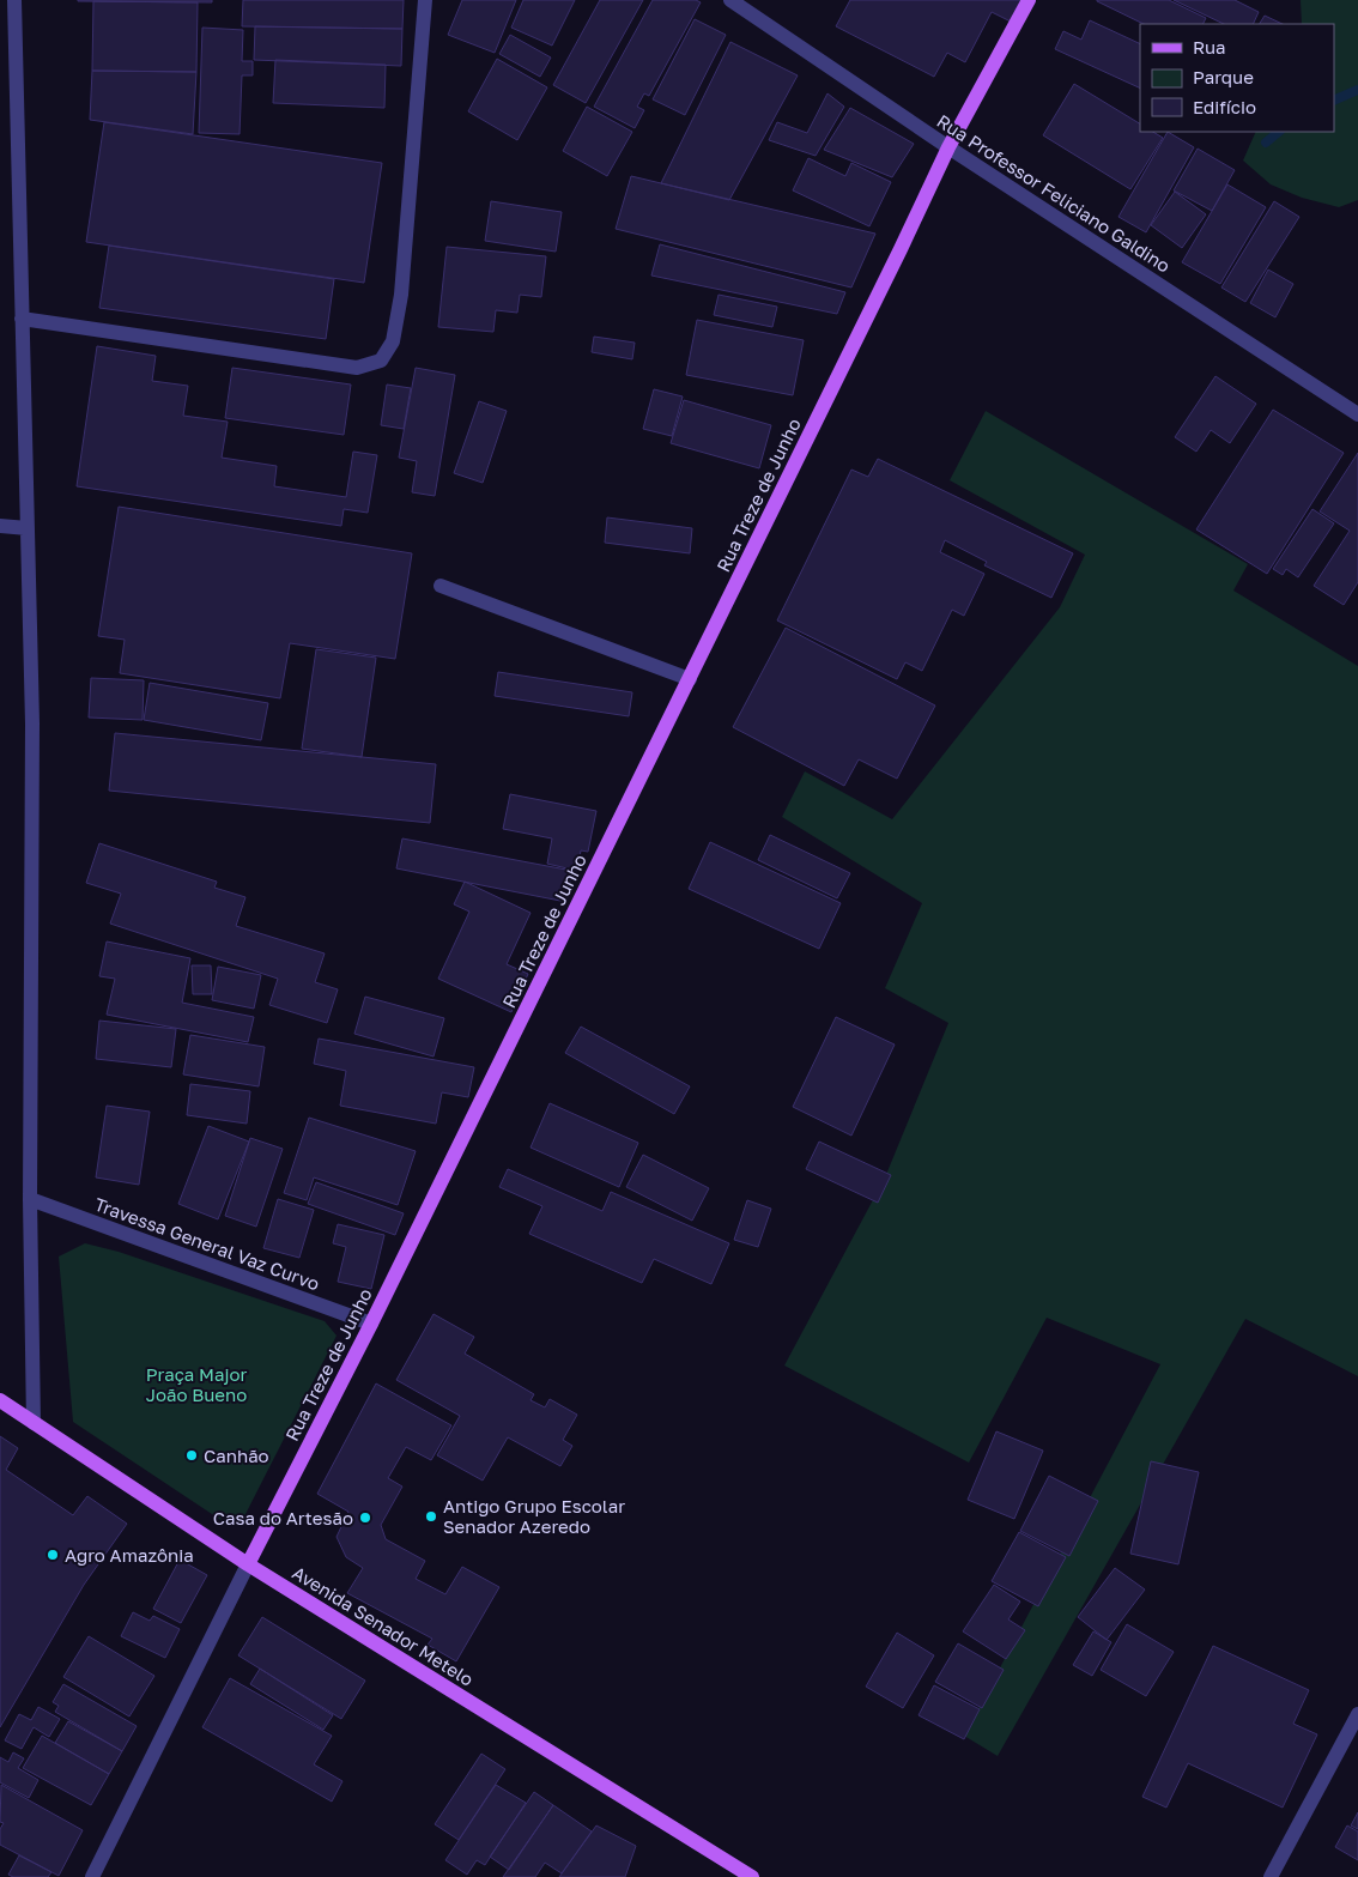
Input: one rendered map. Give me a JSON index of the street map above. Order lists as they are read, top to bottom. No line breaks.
{"streets":{"main road":["Rua Treze de Junho","Avenida Senador Metelo"],"street":["Rua Professor Feliciano Galdino","Travessa General Vaz Curvo"]},"crossings":[["Rua Professor Feliciano Galdino","Rua Treze de Junho"],["Rua Treze de Junho","Travessa General Vaz Curvo"],["Rua Treze de Junho","Avenida Senador Metelo"]],"parks":["Praça Major João Bueno"],"places":["Canhão","Antigo Grupo Escolar Senador Azeredo","Casa do Artesão","Agro Amazônia"],"legend":["Rua","Parque","Edifício"]}
